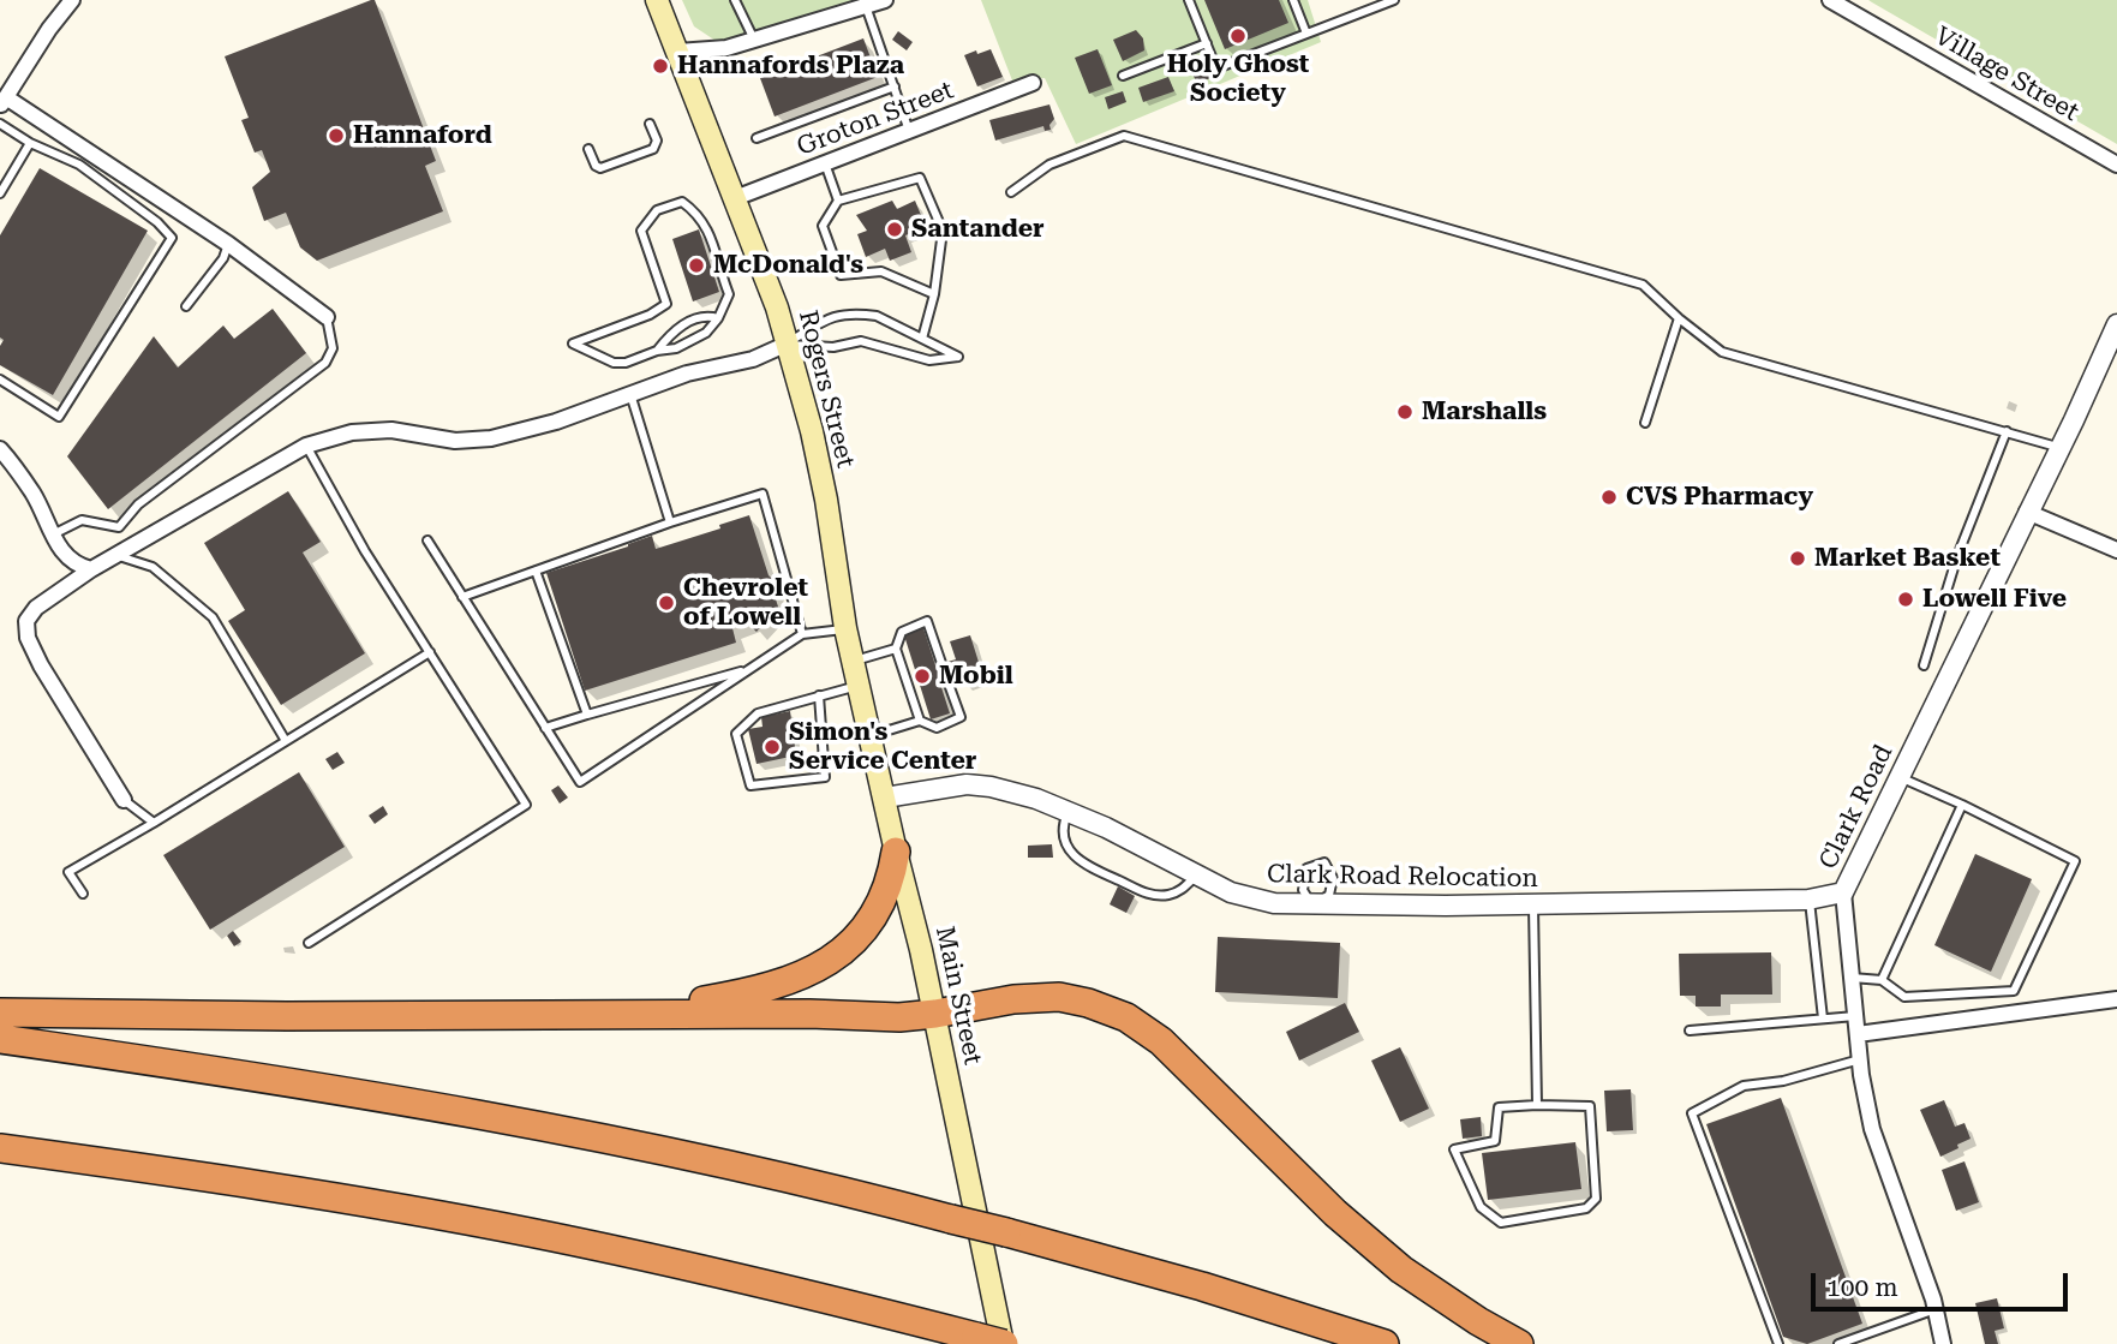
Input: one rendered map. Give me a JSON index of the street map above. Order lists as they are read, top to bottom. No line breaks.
{"streets":{"main road":["Rogers Street","Main Street"],"street":["Village Street","Groton Street","Clark Road","Clark Road Relocation"]},"crossings":[["Groton Street","Rogers Street"],["Rogers Street","Main Street"],["Clark Road","Clark Road Relocation"],["Clark Road Relocation","Main Street"]],"places":["Holy Ghost Society","Hannafords Plaza","Hannaford","Santander","McDonald's","Marshalls","CVS Pharmacy","Market Basket","Lowell Five","Chevrolet of Lowell","Mobil","Simon's Service Center"],"scale_bar":"100 m"}
